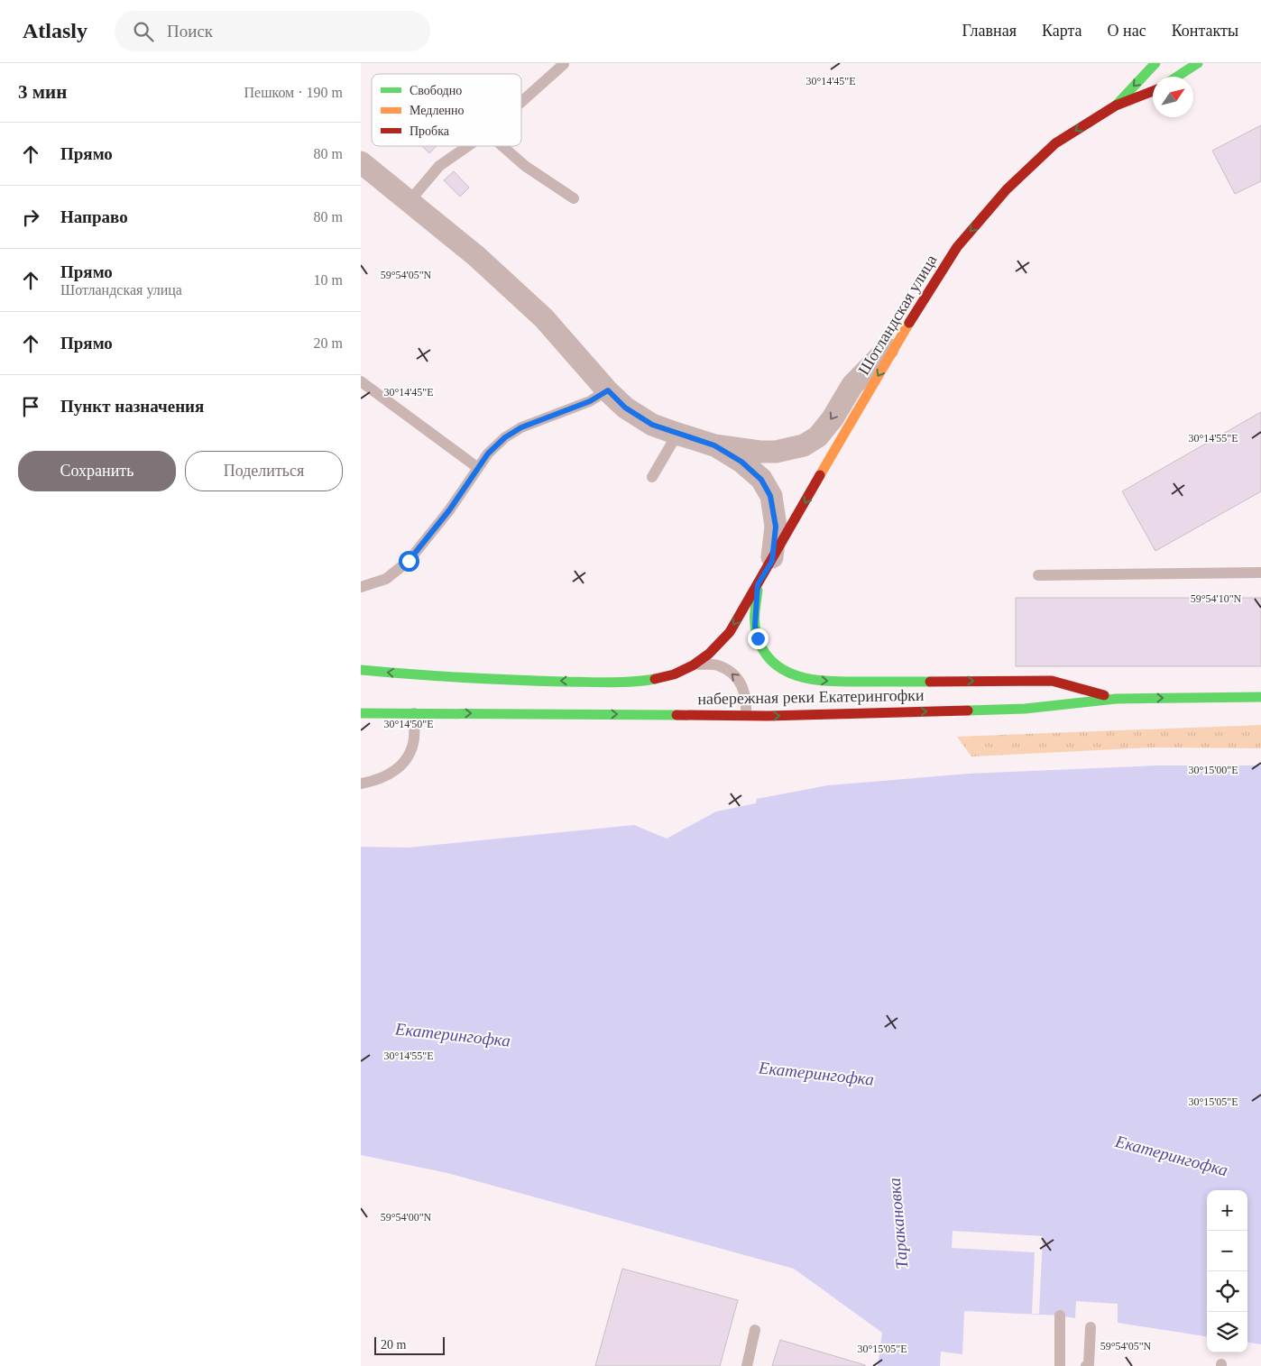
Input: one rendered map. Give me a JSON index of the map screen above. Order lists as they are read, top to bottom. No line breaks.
{"streets":{"main road":["Шотландская улица","набережная реки Екатерингофки"]},"one_way":["Шотландская улица","набережная реки Екатерингофки"],"water":["Екатерингофка","Таракановка"],"legend":["Свободно","Медленно","Пробка"],"scale_bar":"20 m","north":"top right","page":{"header":"Atlasly","search":"Поиск","nav":["Главная","Карта","О нас","Контакты"],"heading":["3 мин","Пешком · 190 m"],"list":[["Прямо","80 m"],["Направо","80 m"],["Прямо","Шотландская улица","10 m"],["Прямо","20 m"],"Пункт назначения"],"buttons":["Сохранить","Поделиться"],"map_buttons":["+","−"],"scale":"20 m"},"coordinates":["30°14'45\"E","59°54'05\"N","30°14'55\"E","59°54'10\"N","30°14'50\"E","30°15'00\"E","30°15'05\"E","59°54'00\"N"]}
